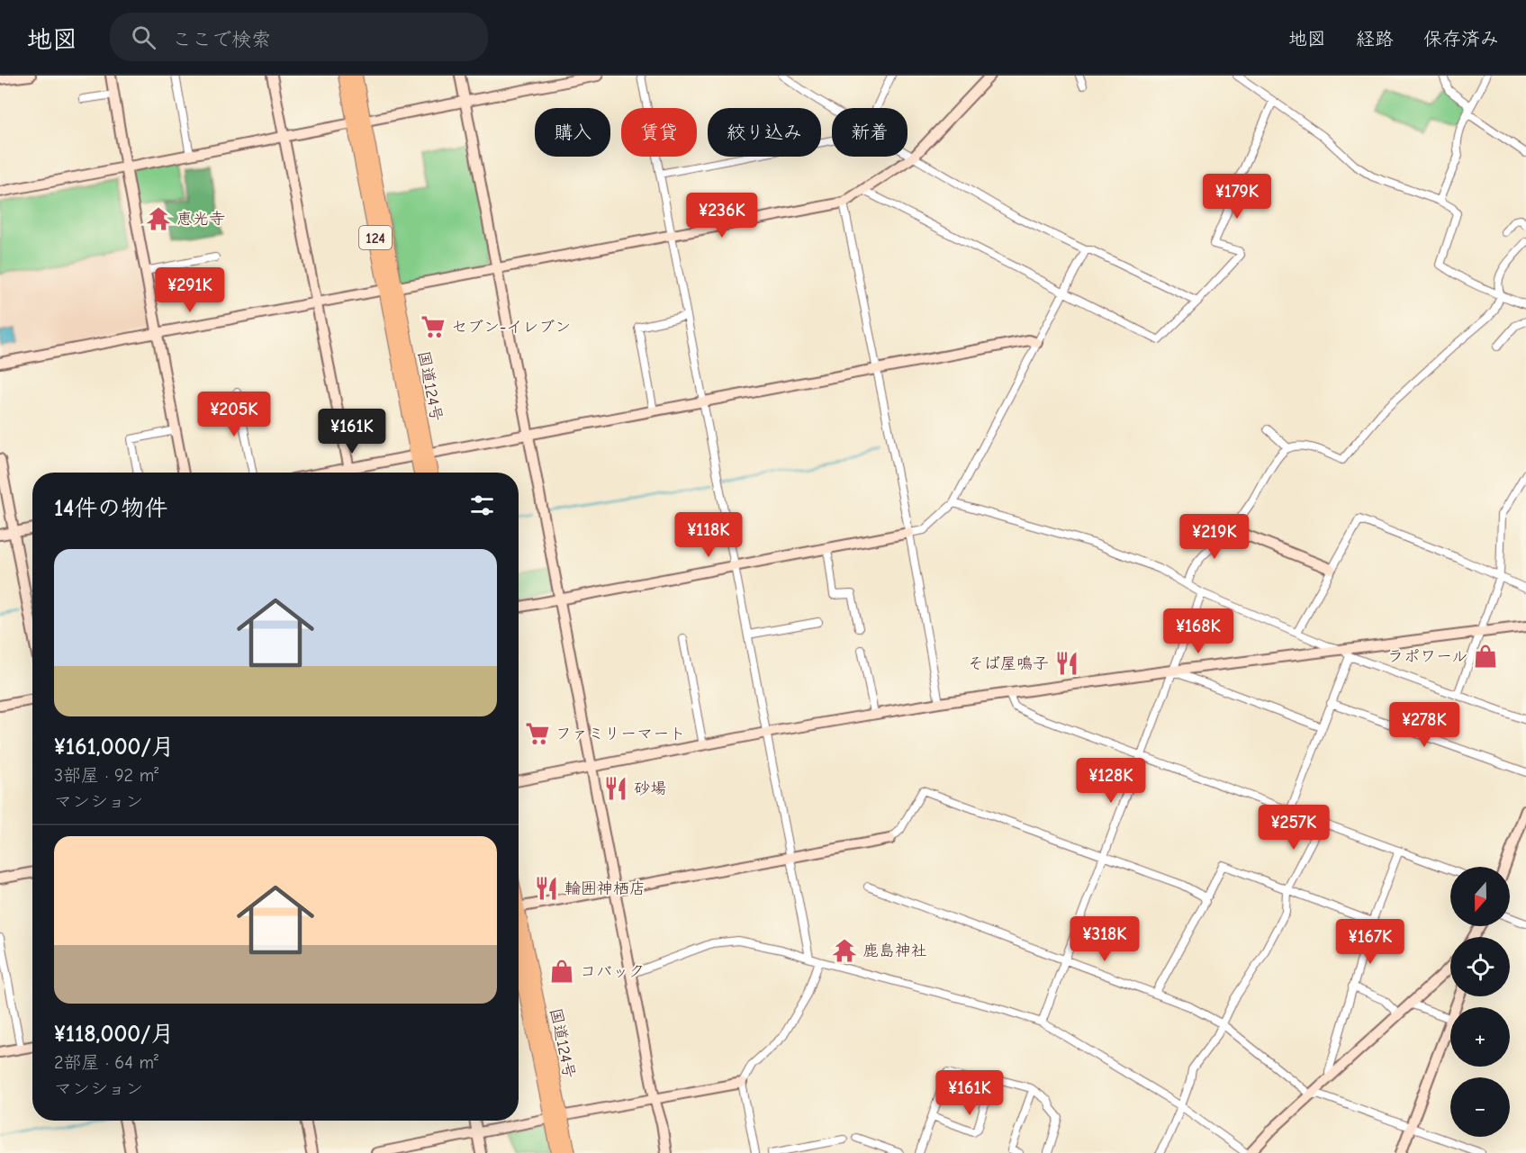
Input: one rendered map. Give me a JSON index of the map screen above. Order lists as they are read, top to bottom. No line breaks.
{"streets":{"highway":["124","国道124号"]},"places":{"temple":["恵光寺","鹿島神社"],"supermarket":["セブン-イレブン","ファミリーマート"],"shop":["ラポワール","コバック"],"restaurant":["そば屋鳴子","砂場","輪囲神栖店"]},"north":"bottom","page":{"header":"地図","search":"ここで検索","nav":["地図","経路","保存済み"],"chip":["購入","賃貸","絞り込み","新着"],"price":["¥179K","¥236K","¥291K","¥205K","¥161K","¥118K","¥219K","¥168K","¥278K","¥128K","¥257K","¥318K","¥167K","¥161K"],"heading":"14件の物件","list":[{"name":"¥161,000/月","note":"3部屋 · 92 m² · マンション"},{"name":"¥118,000/月","note":"2部屋 · 64 m² · マンション"}],"map_buttons":["+","−"]}}
